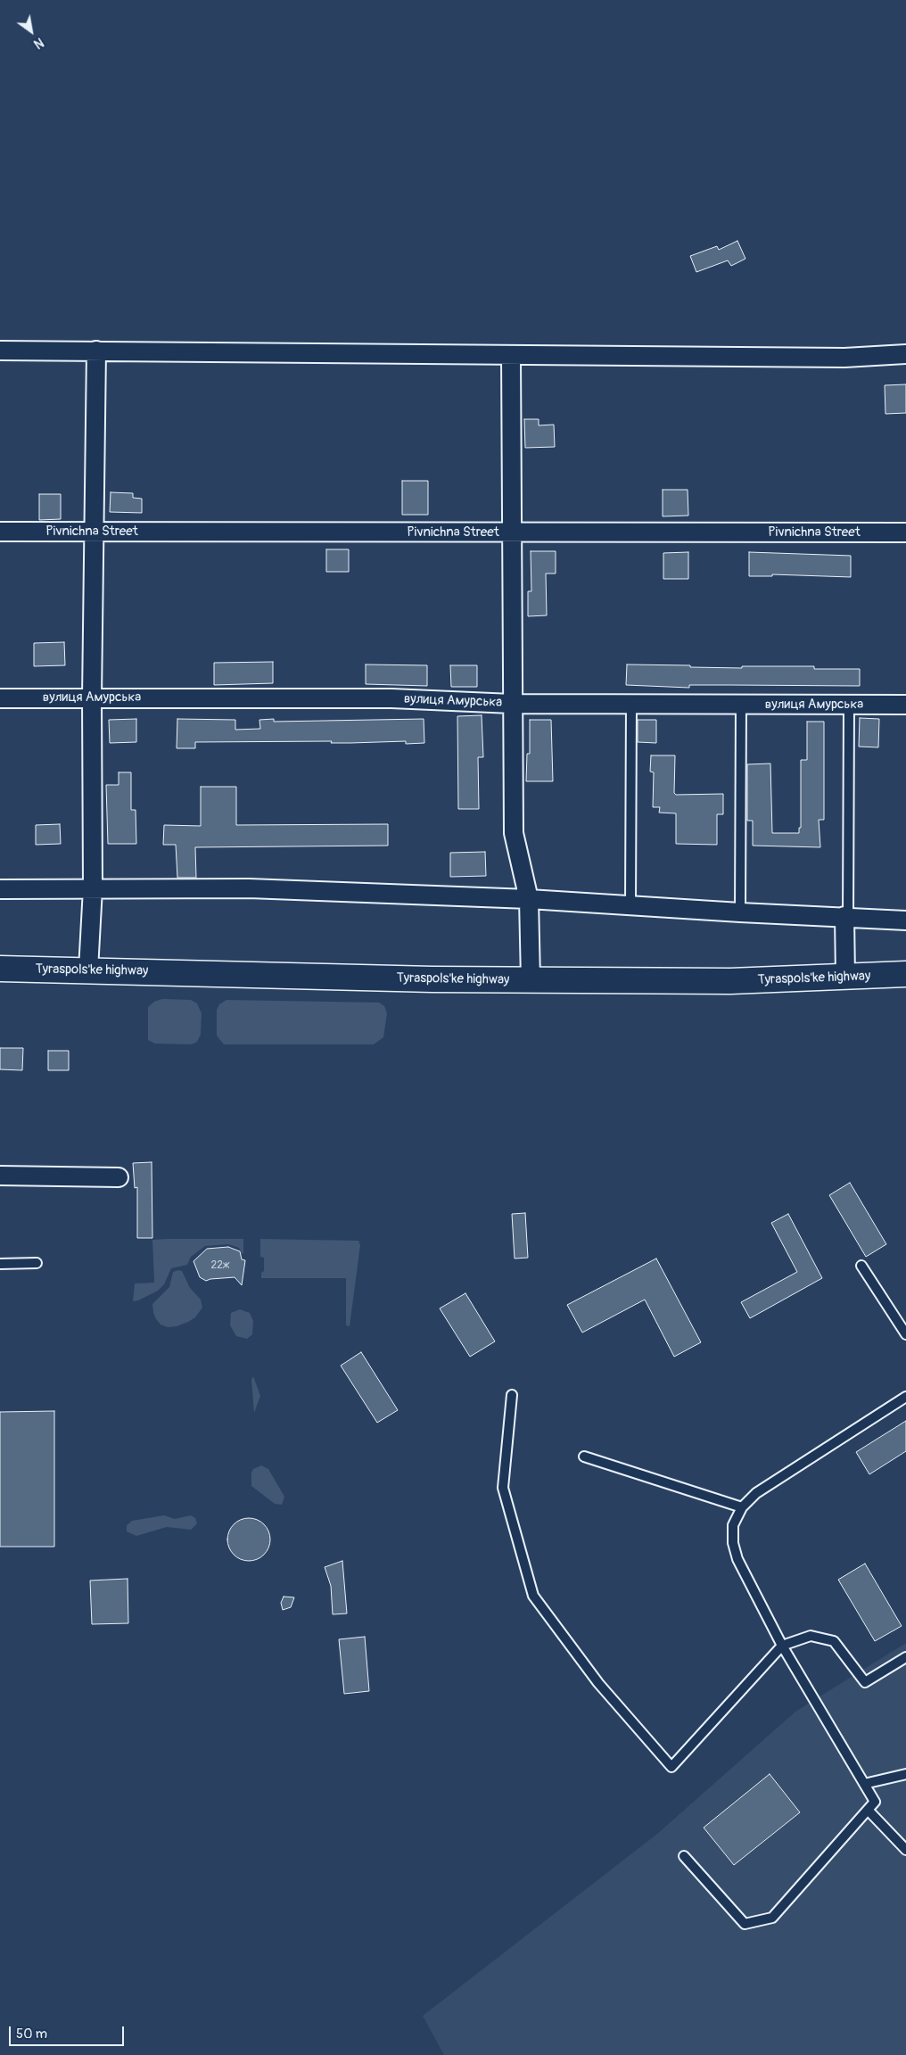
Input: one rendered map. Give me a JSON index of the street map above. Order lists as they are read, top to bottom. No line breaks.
{"streets":{"main road":["Tyraspols'ke highway"],"street":["Pivnichna Street","вулиця Амурська"]},"house_numbers":["22ж"],"scale_bar":"50 m","north":"bottom right"}
